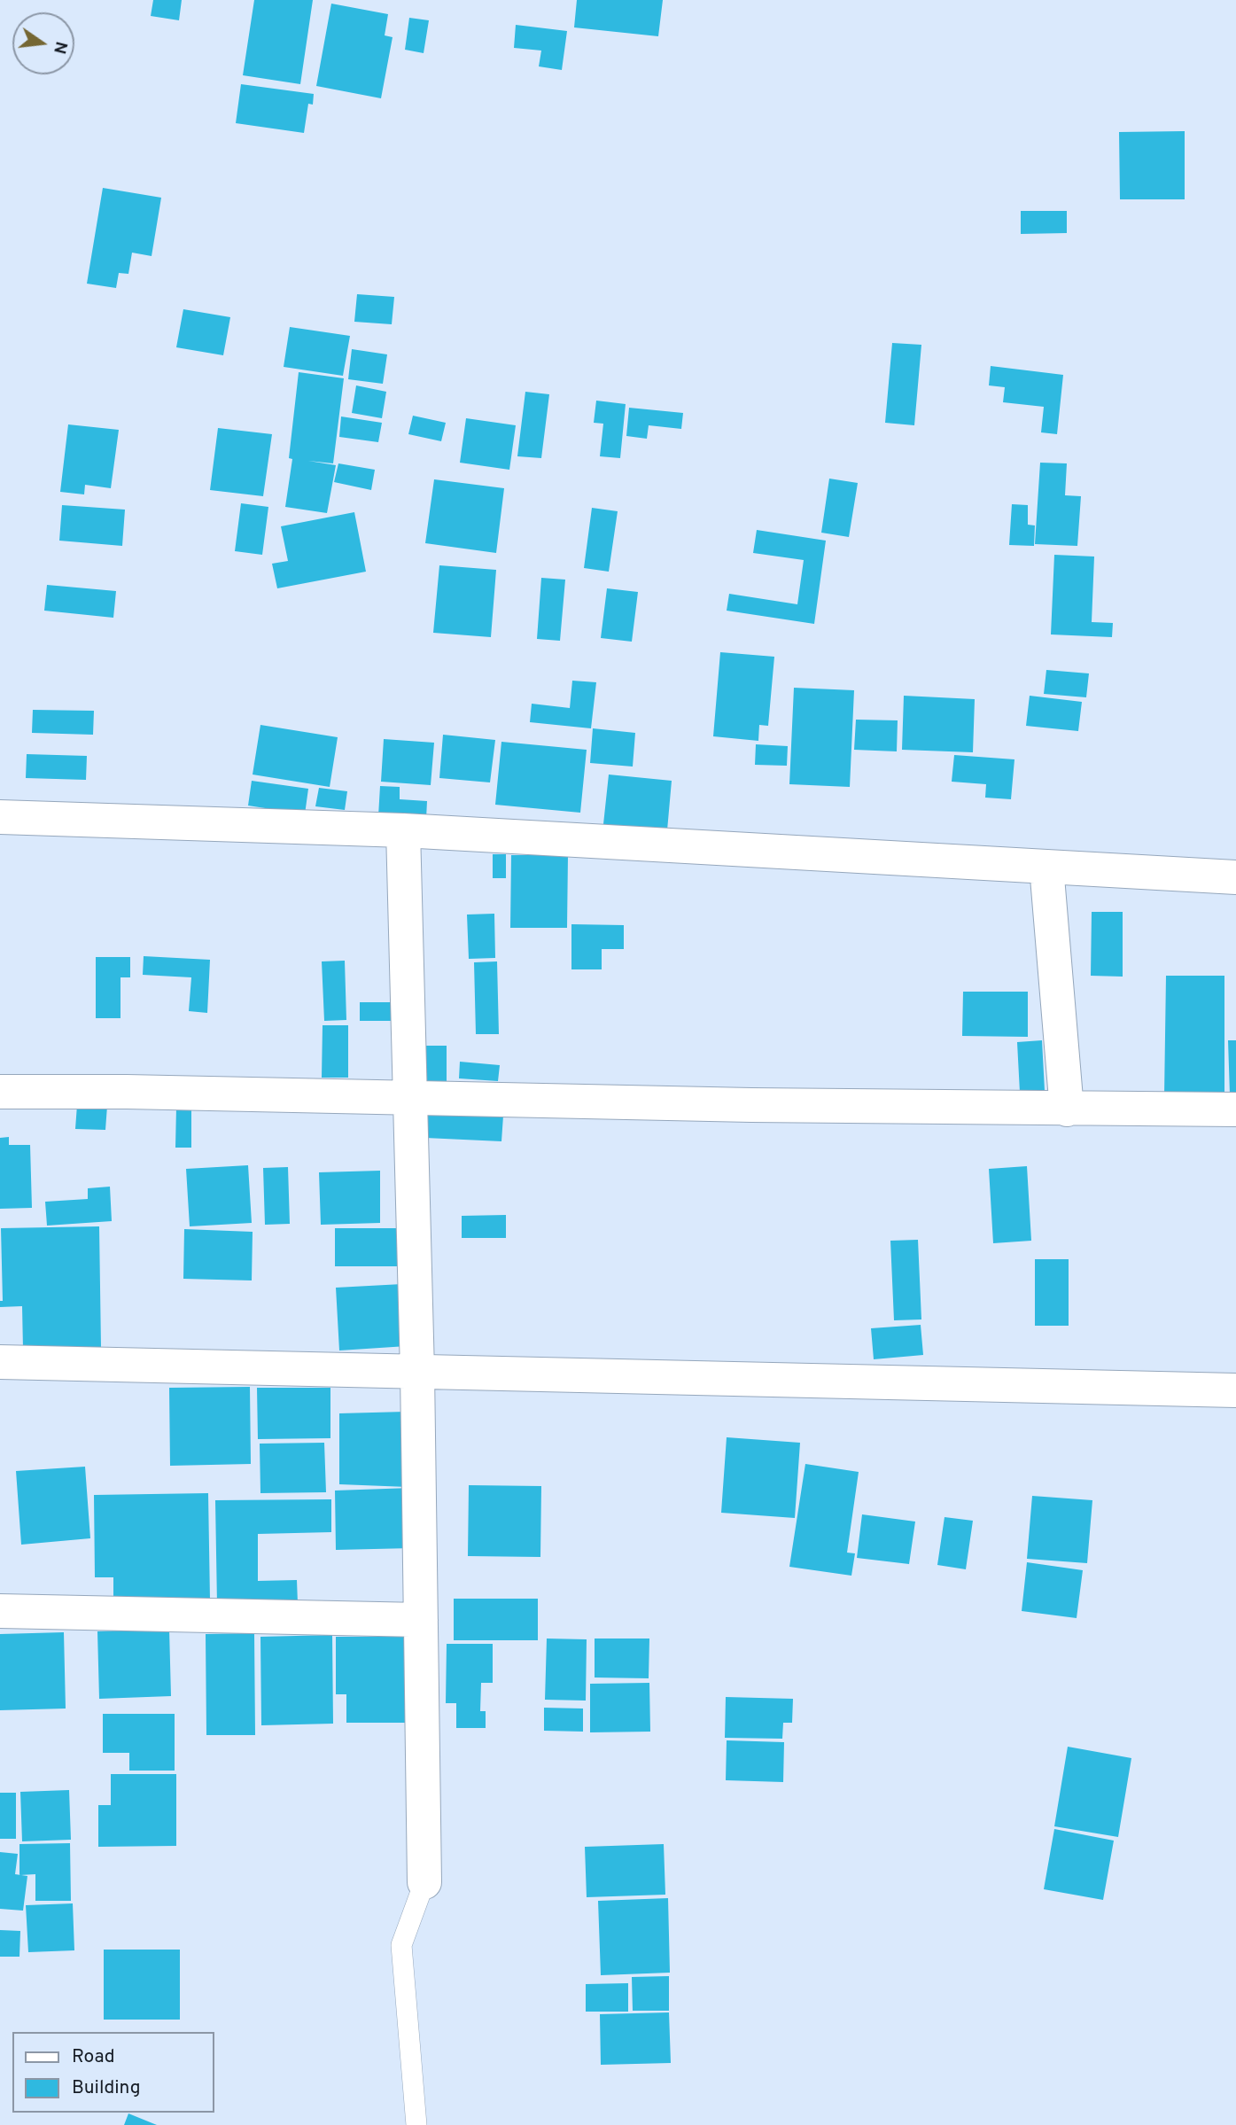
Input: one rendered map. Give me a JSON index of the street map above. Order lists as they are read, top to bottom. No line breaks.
{"legend":["Road","Building"],"north":"right"}
